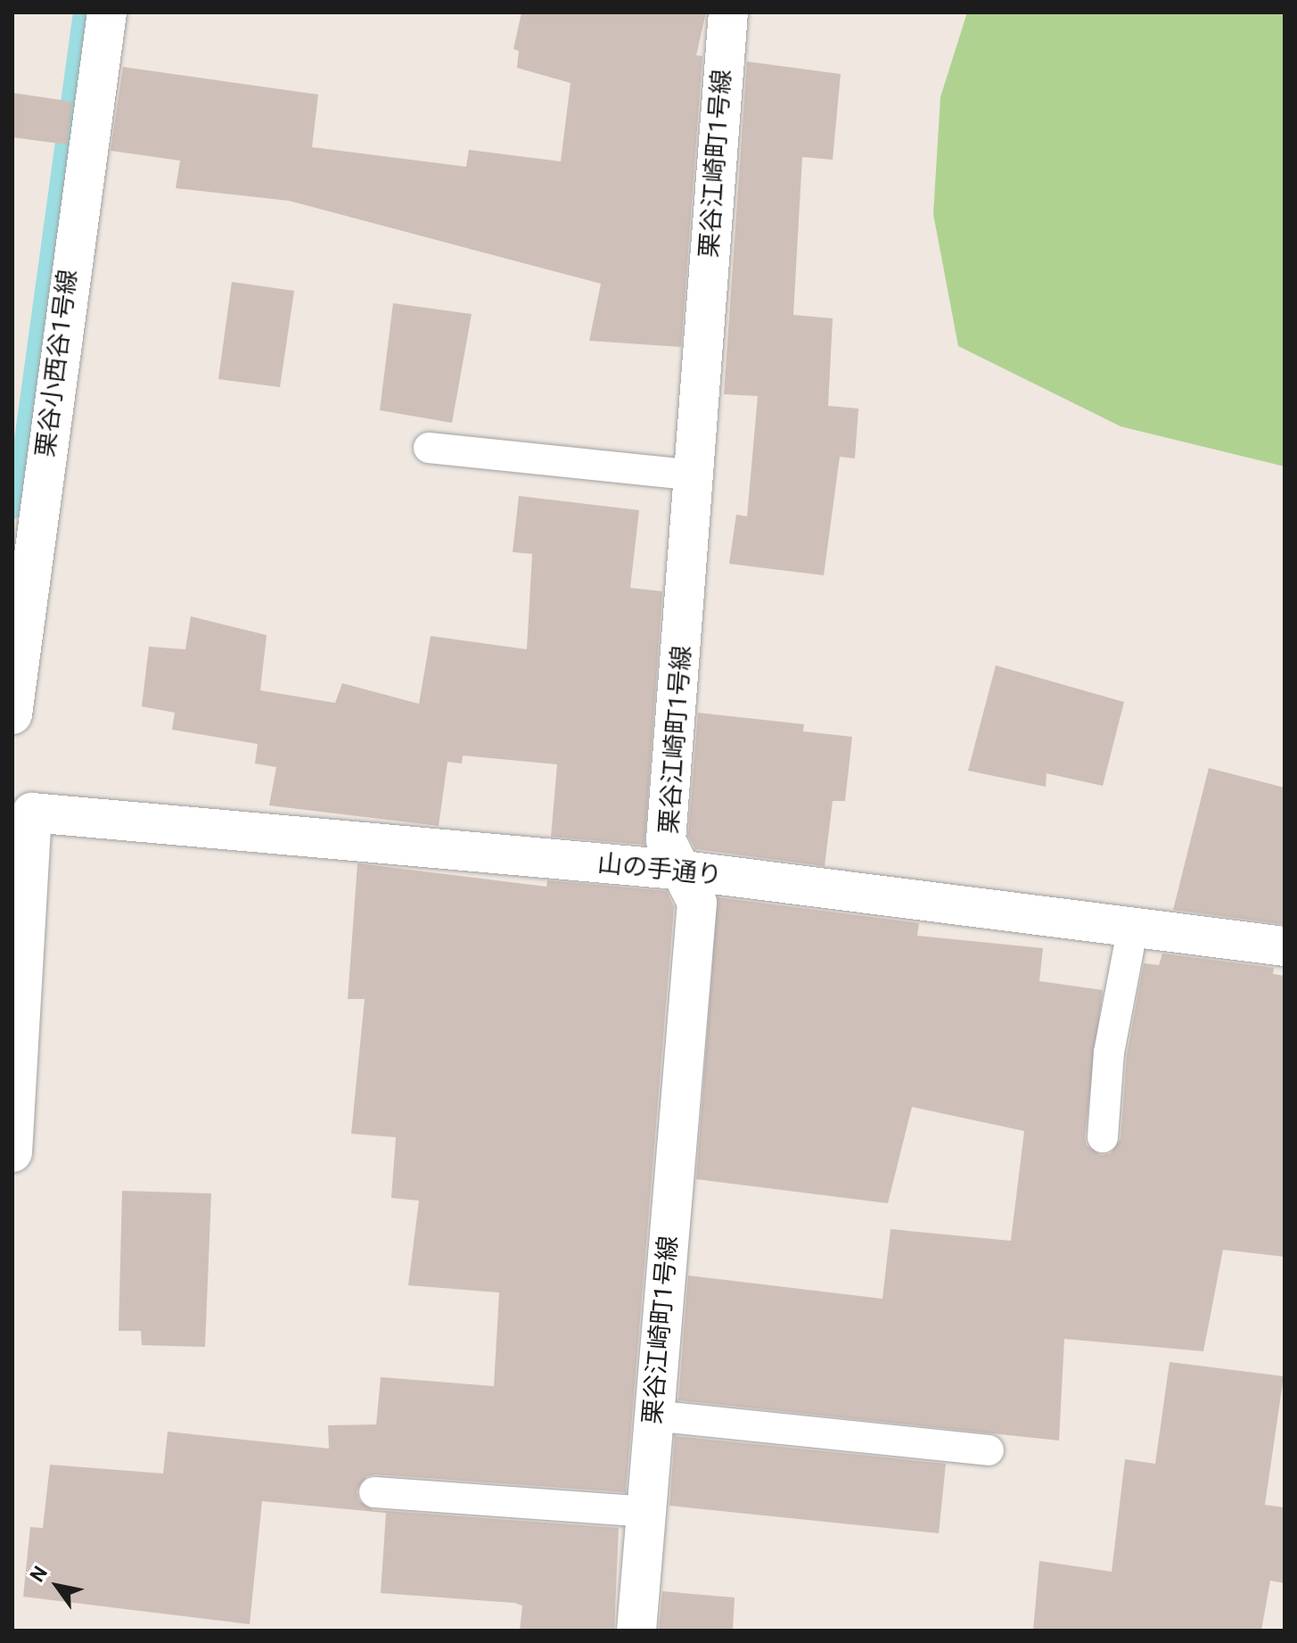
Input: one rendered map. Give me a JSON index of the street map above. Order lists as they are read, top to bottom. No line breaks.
{"streets":{"street":["栗谷江崎町1号線","栗谷小西谷1号線","山の手通り"]},"crossings":[["栗谷江崎町1号線","山の手通り"]],"north":"top left"}
